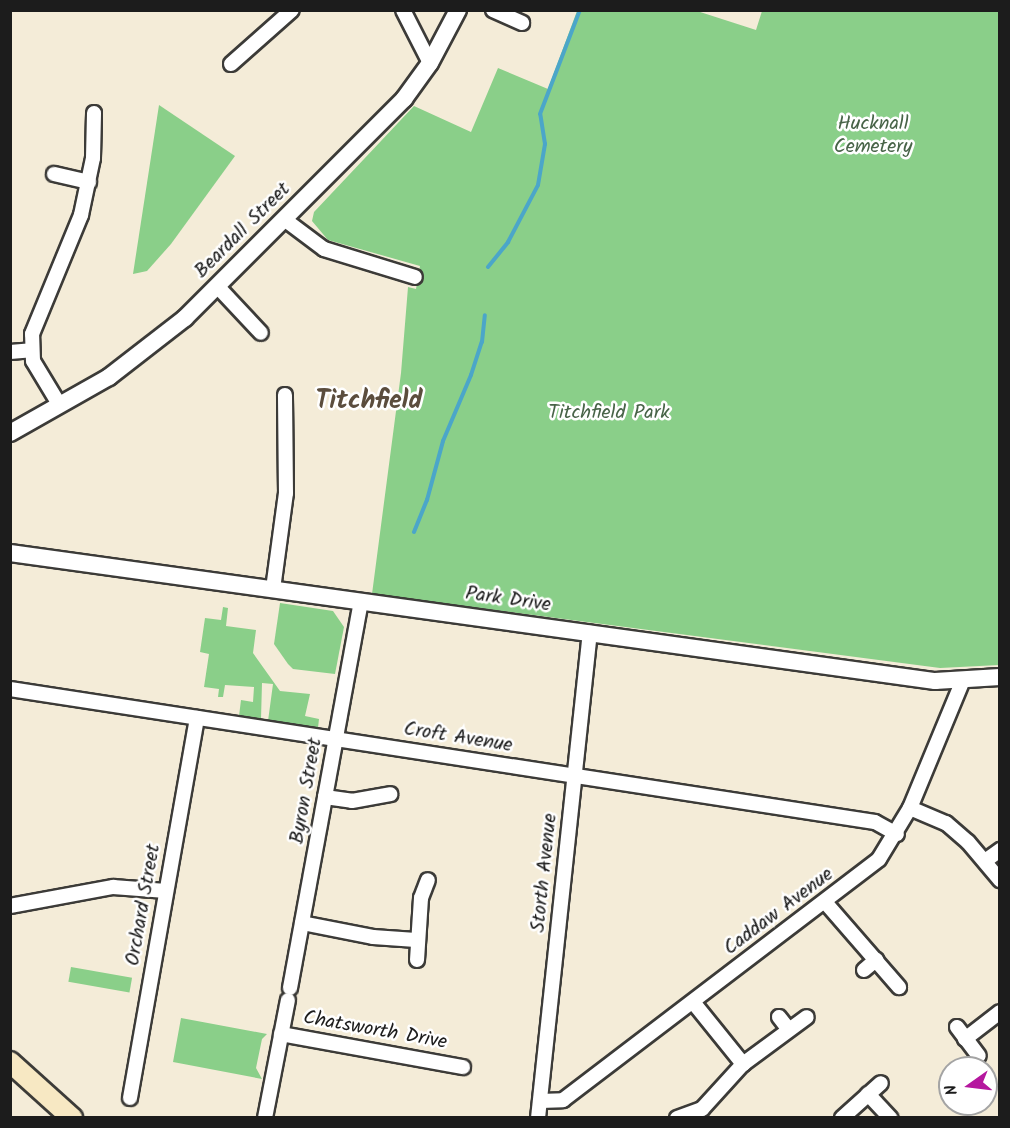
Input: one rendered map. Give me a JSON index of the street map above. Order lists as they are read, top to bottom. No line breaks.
{"streets":{"street":["Beardall Street","Park Drive","Croft Avenue","Byron Street","Storth Avenue","Orchard Street","Caddaw Avenue","Chatsworth Drive"]},"crossings":[["Park Drive","Byron Street"],["Park Drive","Storth Avenue"],["Park Drive","Caddaw Avenue"],["Croft Avenue","Byron Street"],["Croft Avenue","Storth Avenue"],["Croft Avenue","Orchard Street"],["Croft Avenue","Caddaw Avenue"],["Byron Street","Chatsworth Drive"],["Storth Avenue","Caddaw Avenue"]],"districts":["Titchfield"],"parks":["Hucknall Cemetery","Titchfield Park"],"north":"left"}
